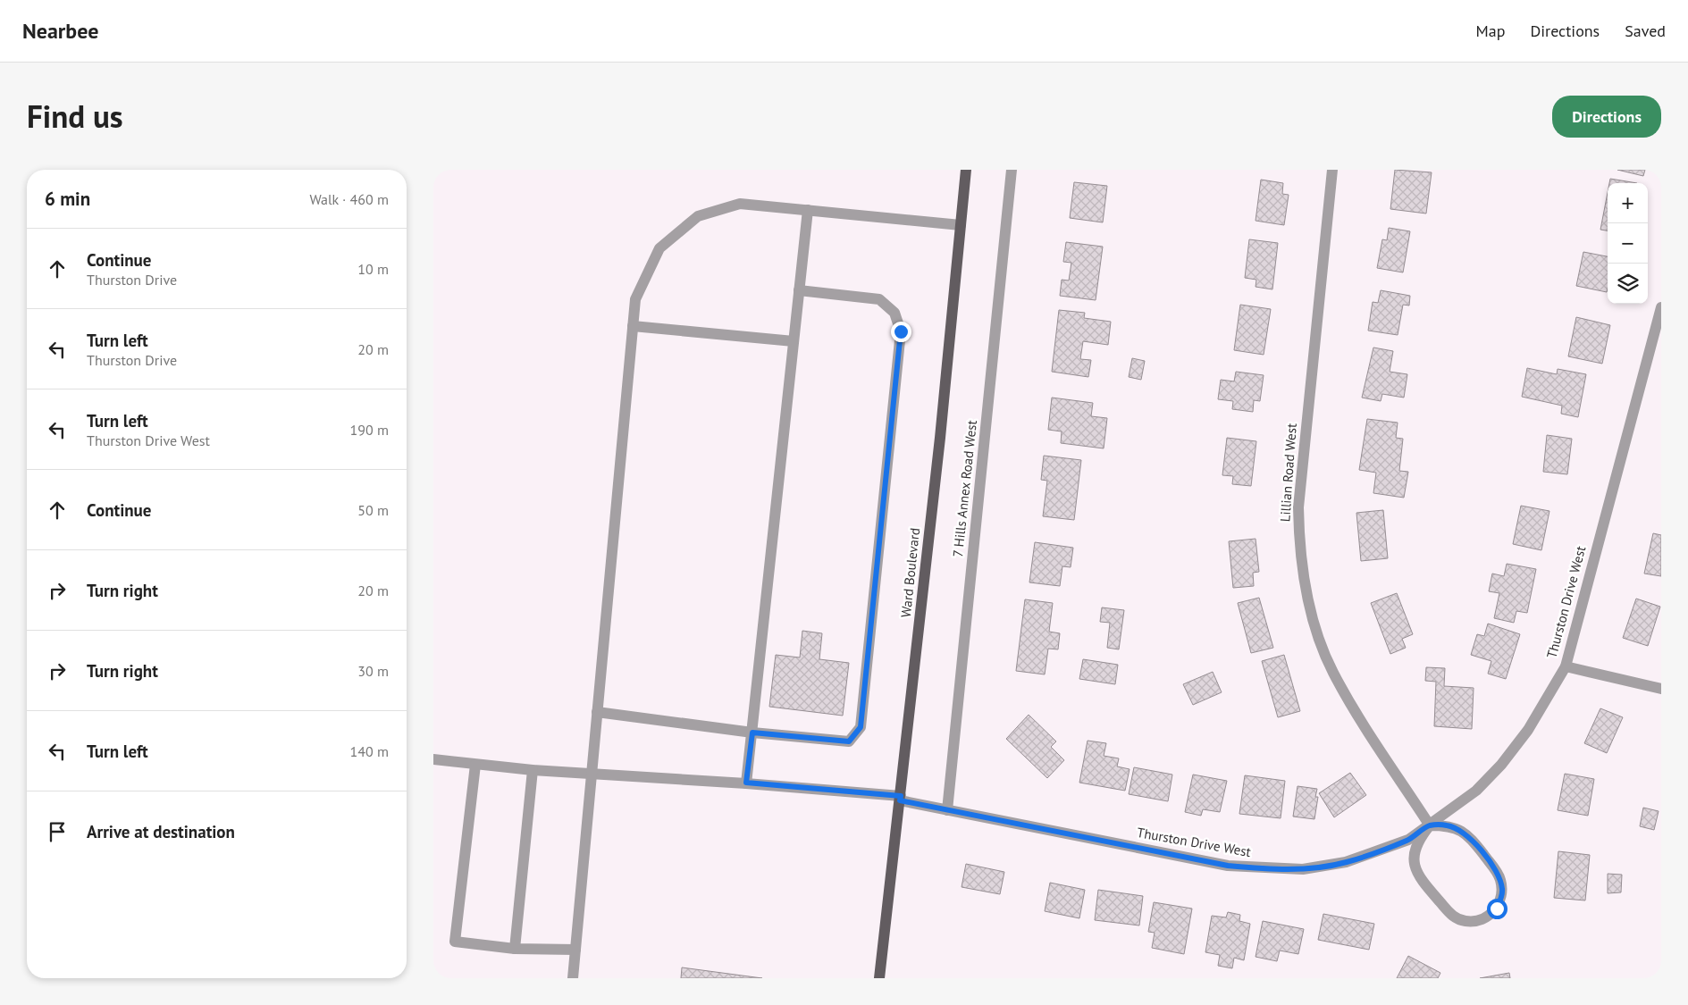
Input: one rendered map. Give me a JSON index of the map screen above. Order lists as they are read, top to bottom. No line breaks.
{"streets":{"main road":["Ward Boulevard"],"street":["Lillian Road West","7 Hills Annex Road West","Thurston Drive West"]},"crossings":[["Lillian Road West","Thurston Drive West"],["7 Hills Annex Road West","Thurston Drive West"],["Ward Boulevard","Thurston Drive West"]],"page":{"header":"Nearbee","nav":["Map","Directions","Saved"],"title":"Find us","buttons":"Directions","heading":["6 min","Walk · 460 m"],"map_buttons":["+","−"],"list":[["Continue","Thurston Drive","10 m"],["Turn left","Thurston Drive","20 m"],["Turn left","Thurston Drive West","190 m"],["Continue","50 m"],["Turn right","20 m"],["Turn right","30 m"],["Turn left","140 m"],"Arrive at destination"]}}
